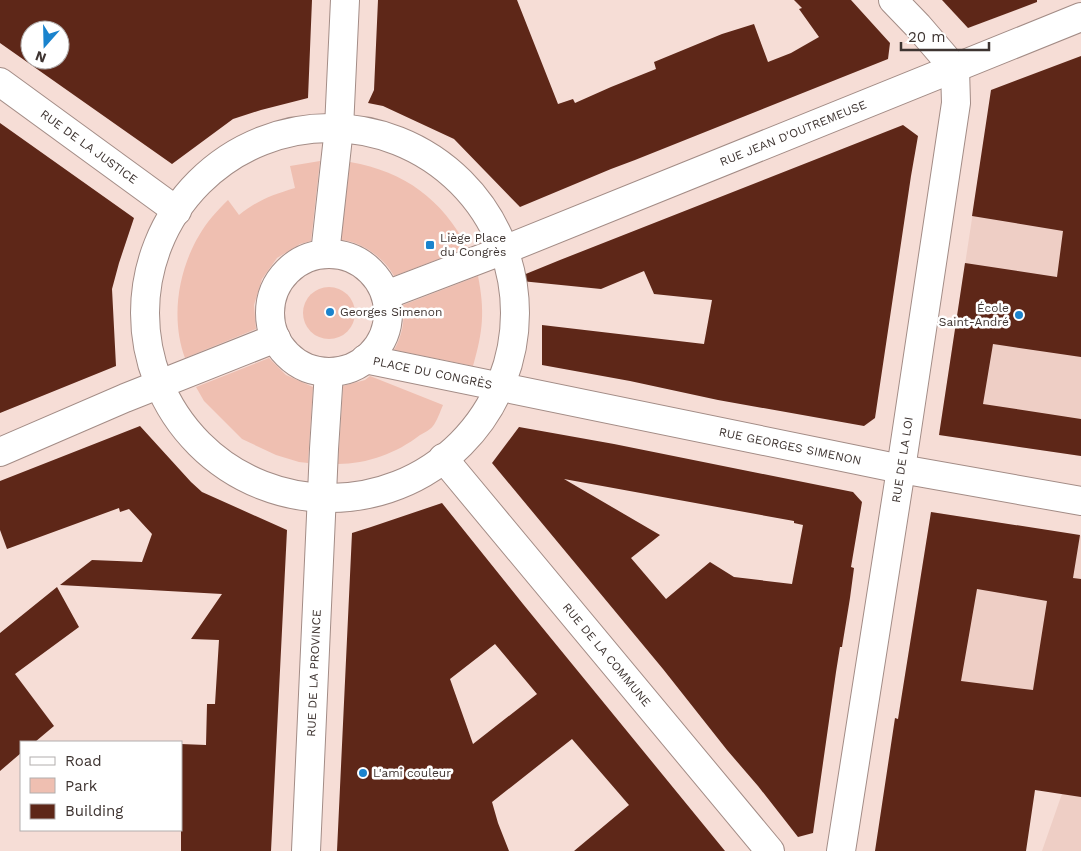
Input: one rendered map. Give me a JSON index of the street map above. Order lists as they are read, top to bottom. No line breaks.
{"streets":{"street":["RUE JEAN D'OUTREMEUSE","RUE DE LA JUSTICE","PLACE DU CONGRÈS","RUE GEORGES SIMENON","RUE DE LA LOI","RUE DE LA COMMUNE","RUE DE LA PROVINCE"]},"crossings":[["RUE JEAN D'OUTREMEUSE","PLACE DU CONGRÈS"],["RUE JEAN D'OUTREMEUSE","RUE DE LA LOI"],["RUE DE LA JUSTICE","PLACE DU CONGRÈS"],["PLACE DU CONGRÈS","RUE GEORGES SIMENON"],["PLACE DU CONGRÈS","RUE DE LA COMMUNE"],["PLACE DU CONGRÈS","RUE DE LA PROVINCE"],["RUE GEORGES SIMENON","RUE DE LA LOI"]],"places":{"transit":["Liège Place du Congrès"],"other":["Georges Simenon","École Saint-André","L'ami couleur"]},"legend":["Road","Park","Building"],"scale_bar":"20 m","north":"bottom"}
